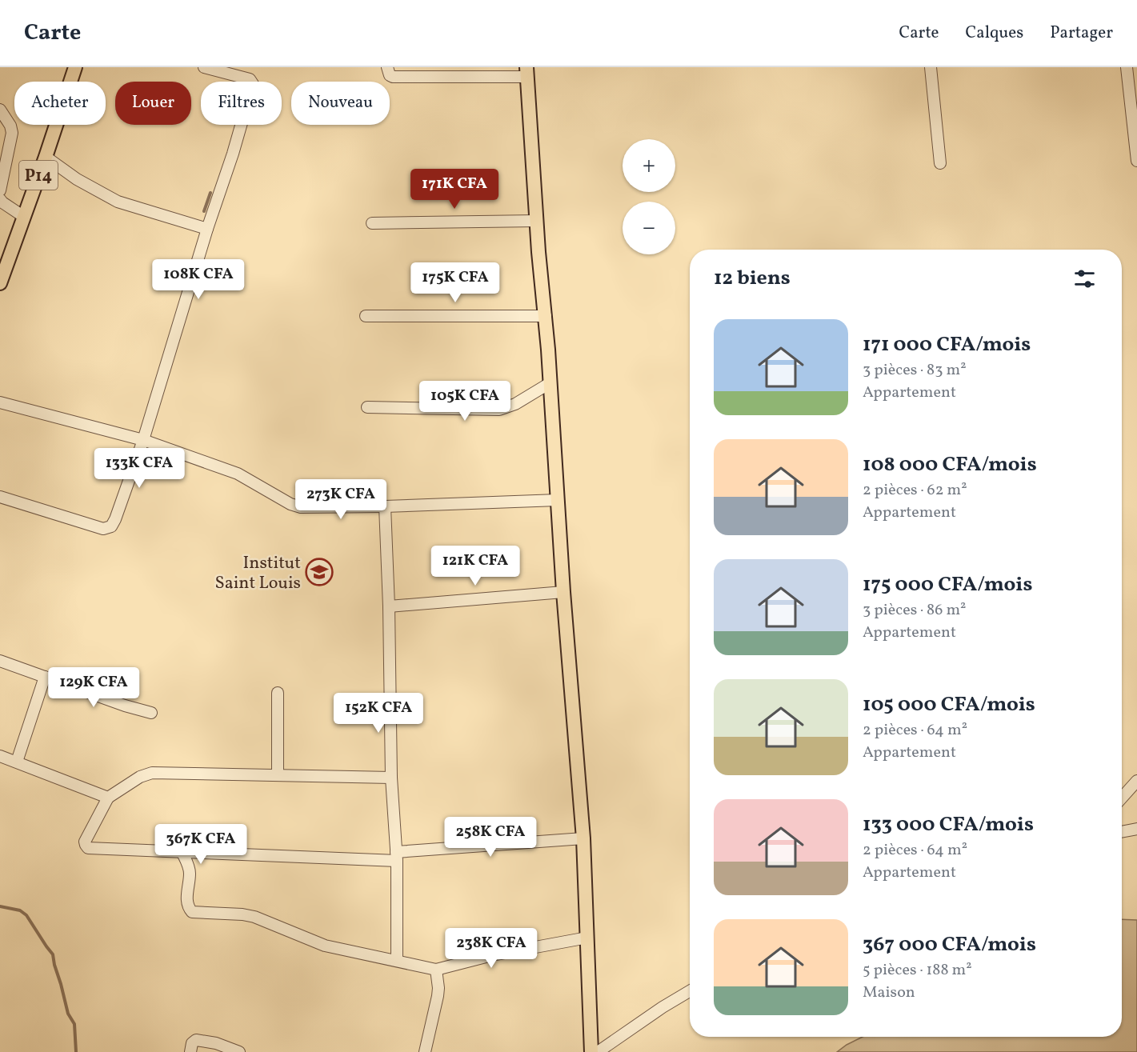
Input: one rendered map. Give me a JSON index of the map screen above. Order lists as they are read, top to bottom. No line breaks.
{"streets":{"main road":["P14"]},"places":{"school or university":["Institut Saint Louis"]},"page":{"header":"Carte","nav":["Carte","Calques","Partager"],"chip":["Acheter","Louer","Filtres","Nouveau"],"map_buttons":["+","−"],"price":["171K CFA","108K CFA","175K CFA","105K CFA","133K CFA","273K CFA","121K CFA","129K CFA","152K CFA","258K CFA","367K CFA","238K CFA"],"heading":"12 biens","list":[{"name":"171 000 CFA/mois","note":"3 pièces · 83 m² · Appartement"},{"name":"108 000 CFA/mois","note":"2 pièces · 62 m² · Appartement"},{"name":"175 000 CFA/mois","note":"3 pièces · 86 m² · Appartement"},{"name":"105 000 CFA/mois","note":"2 pièces · 64 m² · Appartement"},{"name":"133 000 CFA/mois","note":"2 pièces · 64 m² · Appartement"},{"name":"367 000 CFA/mois","note":"5 pièces · 188 m² · Maison"}]}}
